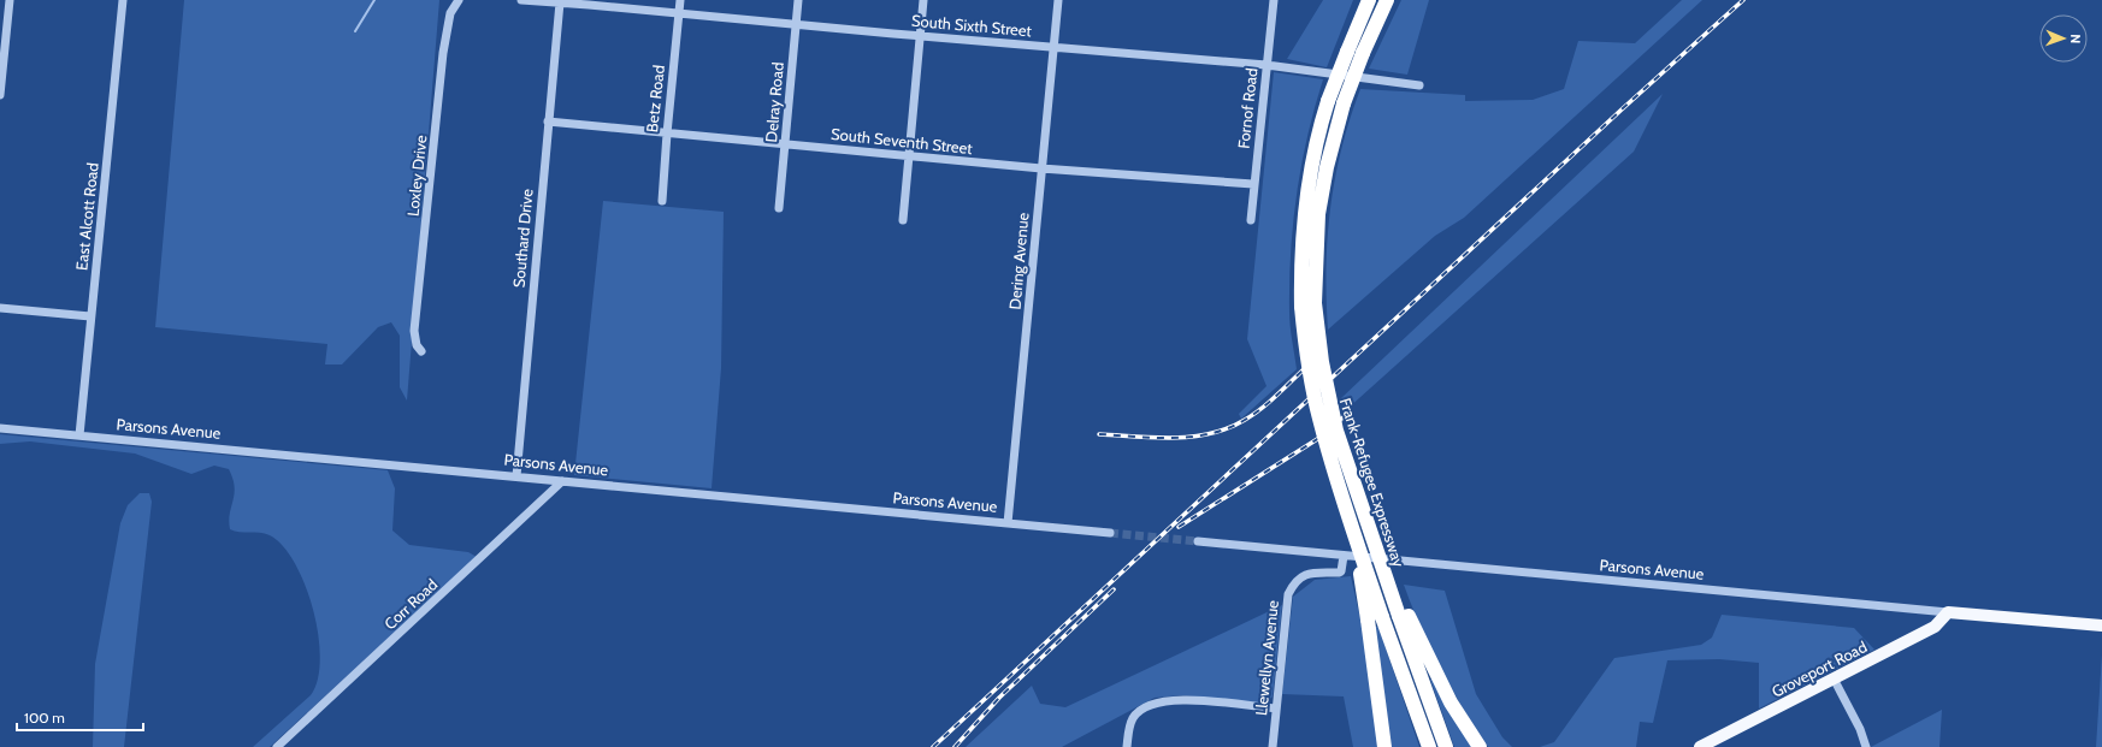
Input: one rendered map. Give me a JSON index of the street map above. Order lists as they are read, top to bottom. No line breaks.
{"streets":{"highway":["Frank-Refugee Expressway"],"main road":["Parsons Avenue","Groveport Road"],"street":["South Sixth Street","Betz Road","Delray Road","Fornof Road","South Seventh Street","Loxley Drive","East Alcott Road","Southard Drive","Dering Avenue","Corr Road","Llewellyn Avenue"]},"crossings":[["South Sixth Street","Betz Road"],["South Sixth Street","Delray Road"],["South Sixth Street","Fornof Road"],["South Sixth Street","Southard Drive"],["South Sixth Street","Dering Avenue"],["Betz Road","South Seventh Street"],["Delray Road","South Seventh Street"],["Fornof Road","South Seventh Street"],["South Seventh Street","Southard Drive"],["South Seventh Street","Dering Avenue"],["East Alcott Road","Parsons Avenue"],["Southard Drive","Parsons Avenue"],["Dering Avenue","Parsons Avenue"],["Parsons Avenue","Corr Road"],["Parsons Avenue","Llewellyn Avenue"],["Parsons Avenue","Groveport Road"]],"scale_bar":"100 m","north":"right"}
